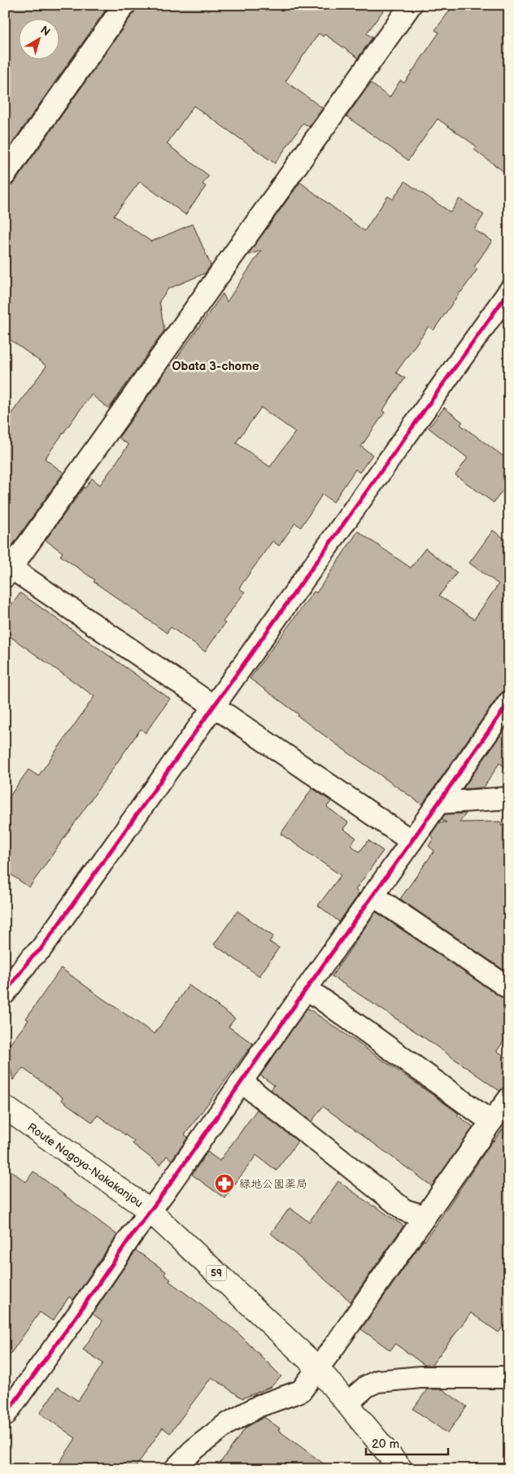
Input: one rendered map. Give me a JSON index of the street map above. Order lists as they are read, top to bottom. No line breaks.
{"streets":{"main road":["Route Nagoya-Nakakanjou","59"]},"districts":["Obata 3-chome"],"places":{"pharmacy":["緑地公園薬局"]},"scale_bar":"20 m","north":"top right"}
